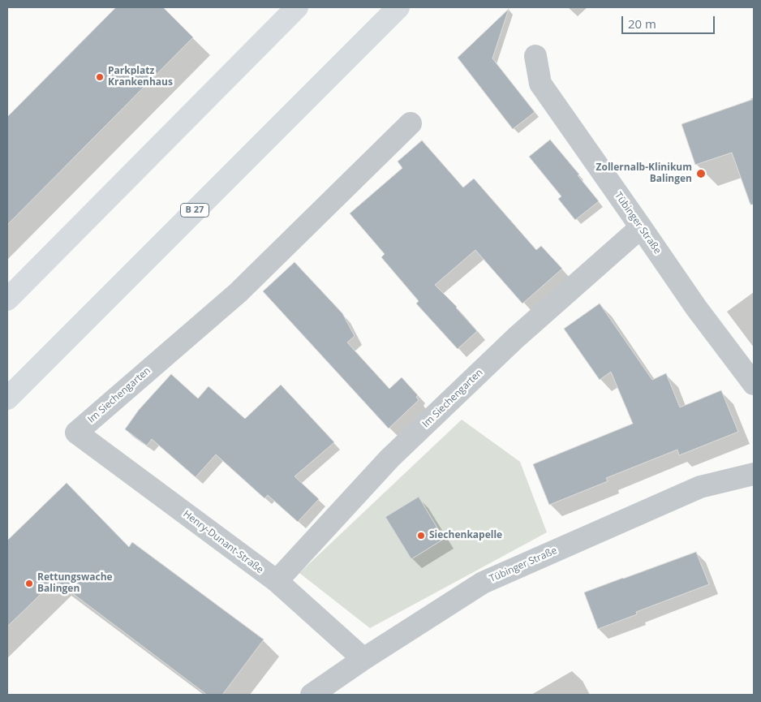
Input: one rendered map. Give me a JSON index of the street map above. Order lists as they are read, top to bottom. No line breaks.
{"streets":{"highway":["B 27"],"street":["Tübinger Straße","Im Siechengarten","Henry-Dunant-Straße"]},"crossings":[["Tübinger Straße","Im Siechengarten"],["Tübinger Straße","Henry-Dunant-Straße"],["Im Siechengarten","Henry-Dunant-Straße"]],"places":["Parkplatz Krankenhaus","Zollernalb-Klinikum Balingen","Siechenkapelle","Rettungswache Balingen"],"scale_bar":"20 m"}
